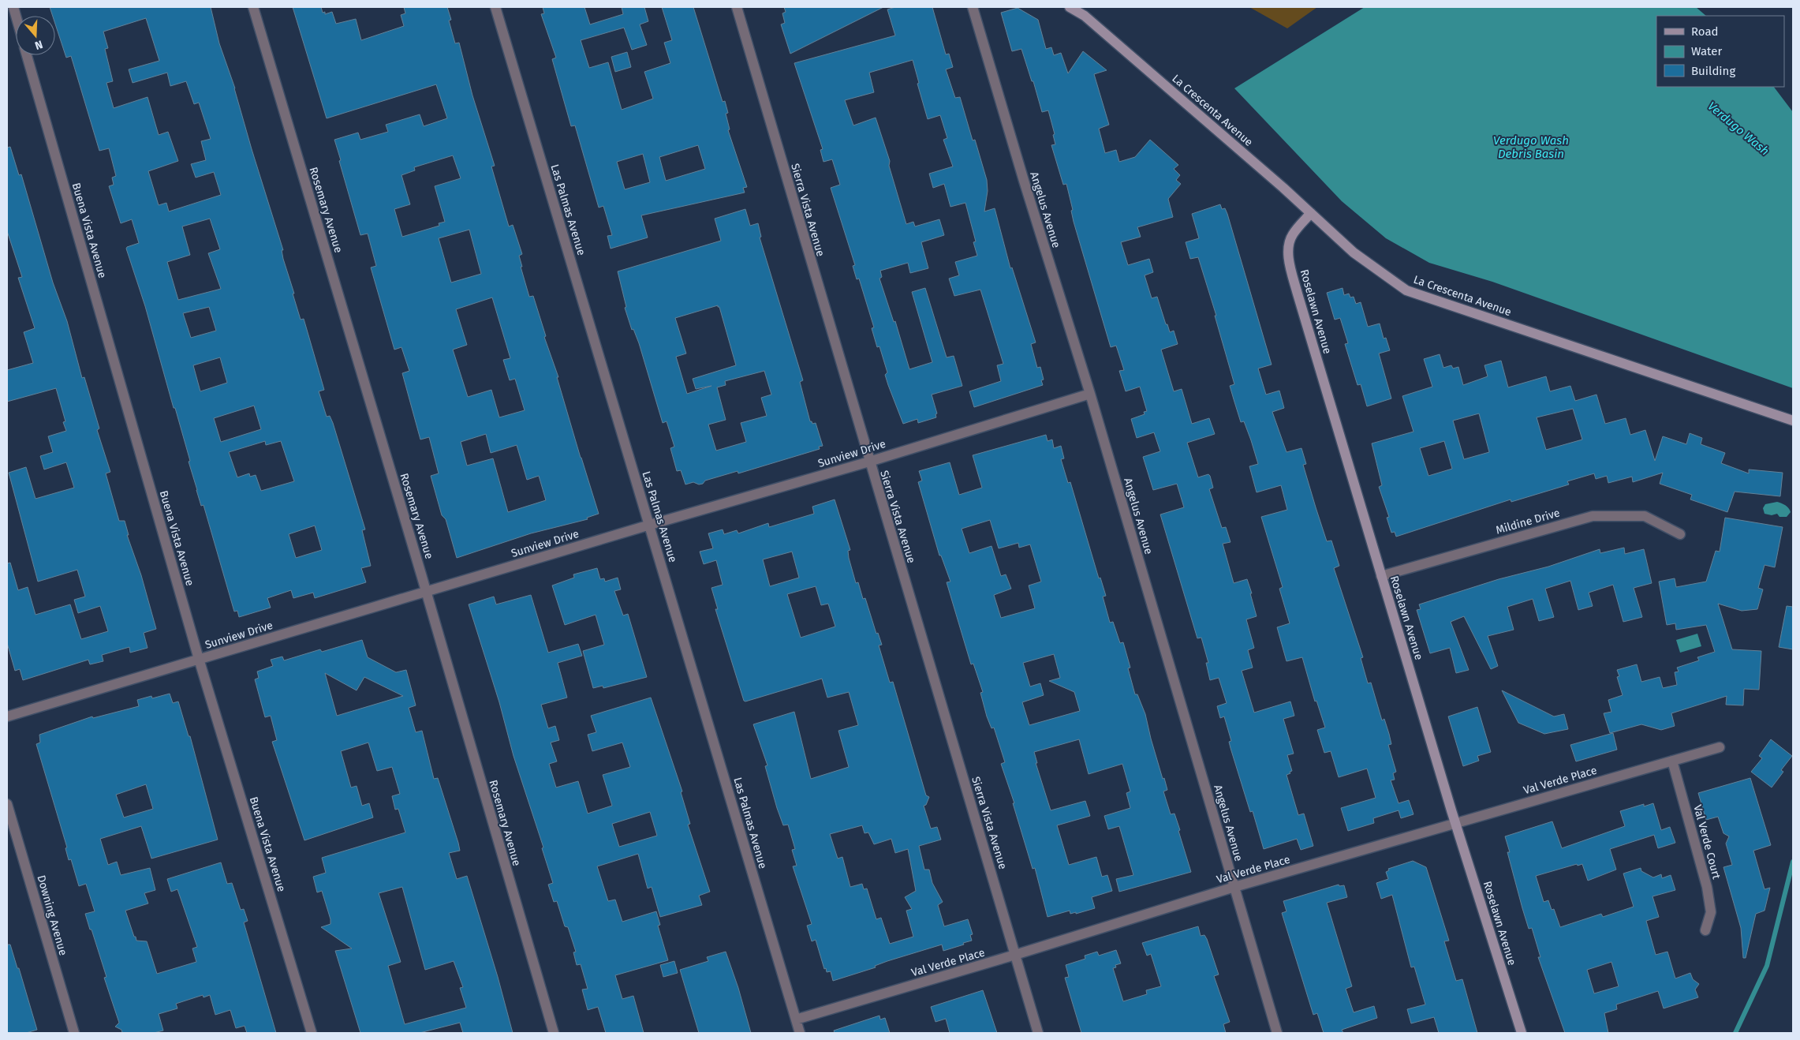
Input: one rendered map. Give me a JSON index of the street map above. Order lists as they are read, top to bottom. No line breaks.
{"streets":{"street":["La Crescenta Avenue","Rosemary Avenue","Las Palmas Avenue","Sierra Vista Avenue","Angelus Avenue","Buena Vista Avenue","Roselawn Avenue","Sunview Drive","Mildine Drive","Val Verde Place","Val Verde Court","Downing Avenue"]},"crossings":[["La Crescenta Avenue","Roselawn Avenue"],["Rosemary Avenue","Sunview Drive"],["Las Palmas Avenue","Sunview Drive"],["Las Palmas Avenue","Val Verde Place"],["Sierra Vista Avenue","Sunview Drive"],["Sierra Vista Avenue","Val Verde Place"],["Angelus Avenue","Sunview Drive"],["Angelus Avenue","Val Verde Place"],["Buena Vista Avenue","Sunview Drive"],["Roselawn Avenue","Mildine Drive"],["Roselawn Avenue","Val Verde Place"],["Val Verde Place","Val Verde Court"]],"water":["Verdugo Wash","Verdugo Wash Debris Basin"],"legend":["Road","Water","Building"],"north":"bottom"}
